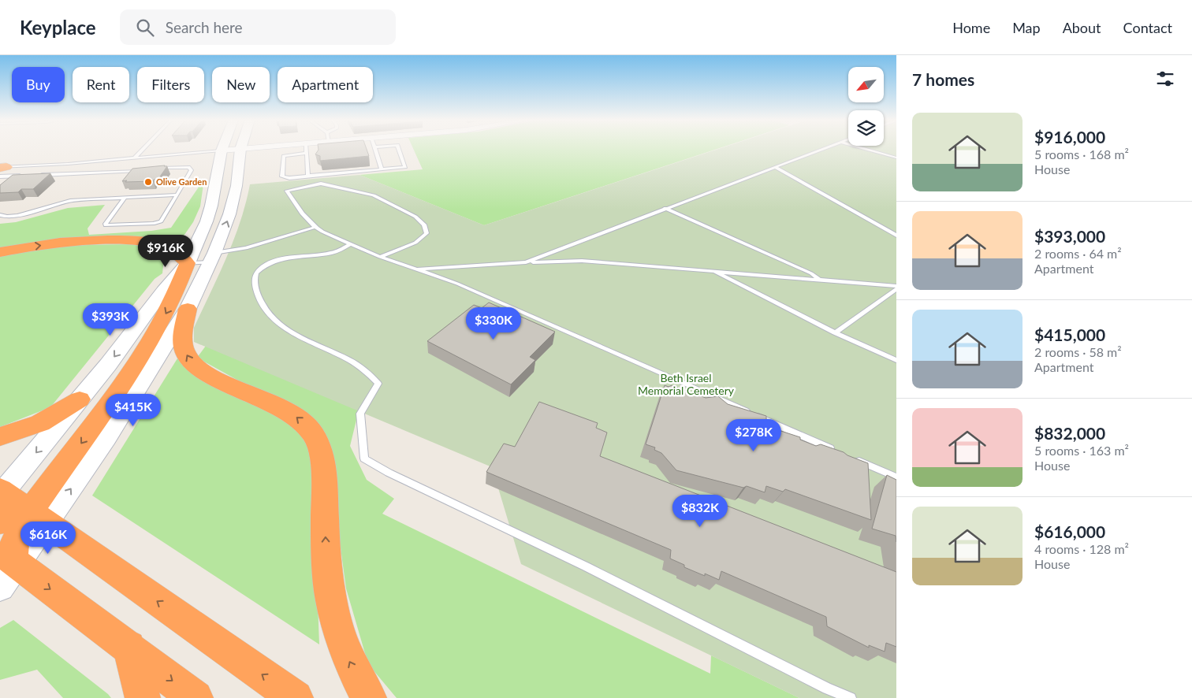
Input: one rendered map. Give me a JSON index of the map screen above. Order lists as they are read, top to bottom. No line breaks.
{"parks":["Beth Israel Memorial Cemetery"],"places":["Olive Garden"],"north":"bottom left","page":{"header":"Keyplace","search":"Search here","nav":["Home","Map","About","Contact"],"heading":"7 homes","chip":["Buy","Rent","Filters","New","Apartment"],"list":[{"name":"$916,000","note":"5 rooms · 168 m² · House"},{"name":"$393,000","note":"2 rooms · 64 m² · Apartment"},{"name":"$415,000","note":"2 rooms · 58 m² · Apartment"},{"name":"$832,000","note":"5 rooms · 163 m² · House"},{"name":"$616,000","note":"4 rooms · 128 m² · House"}],"price":["$916K","$393K","$330K","$415K","$278K","$832K","$616K"]}}
